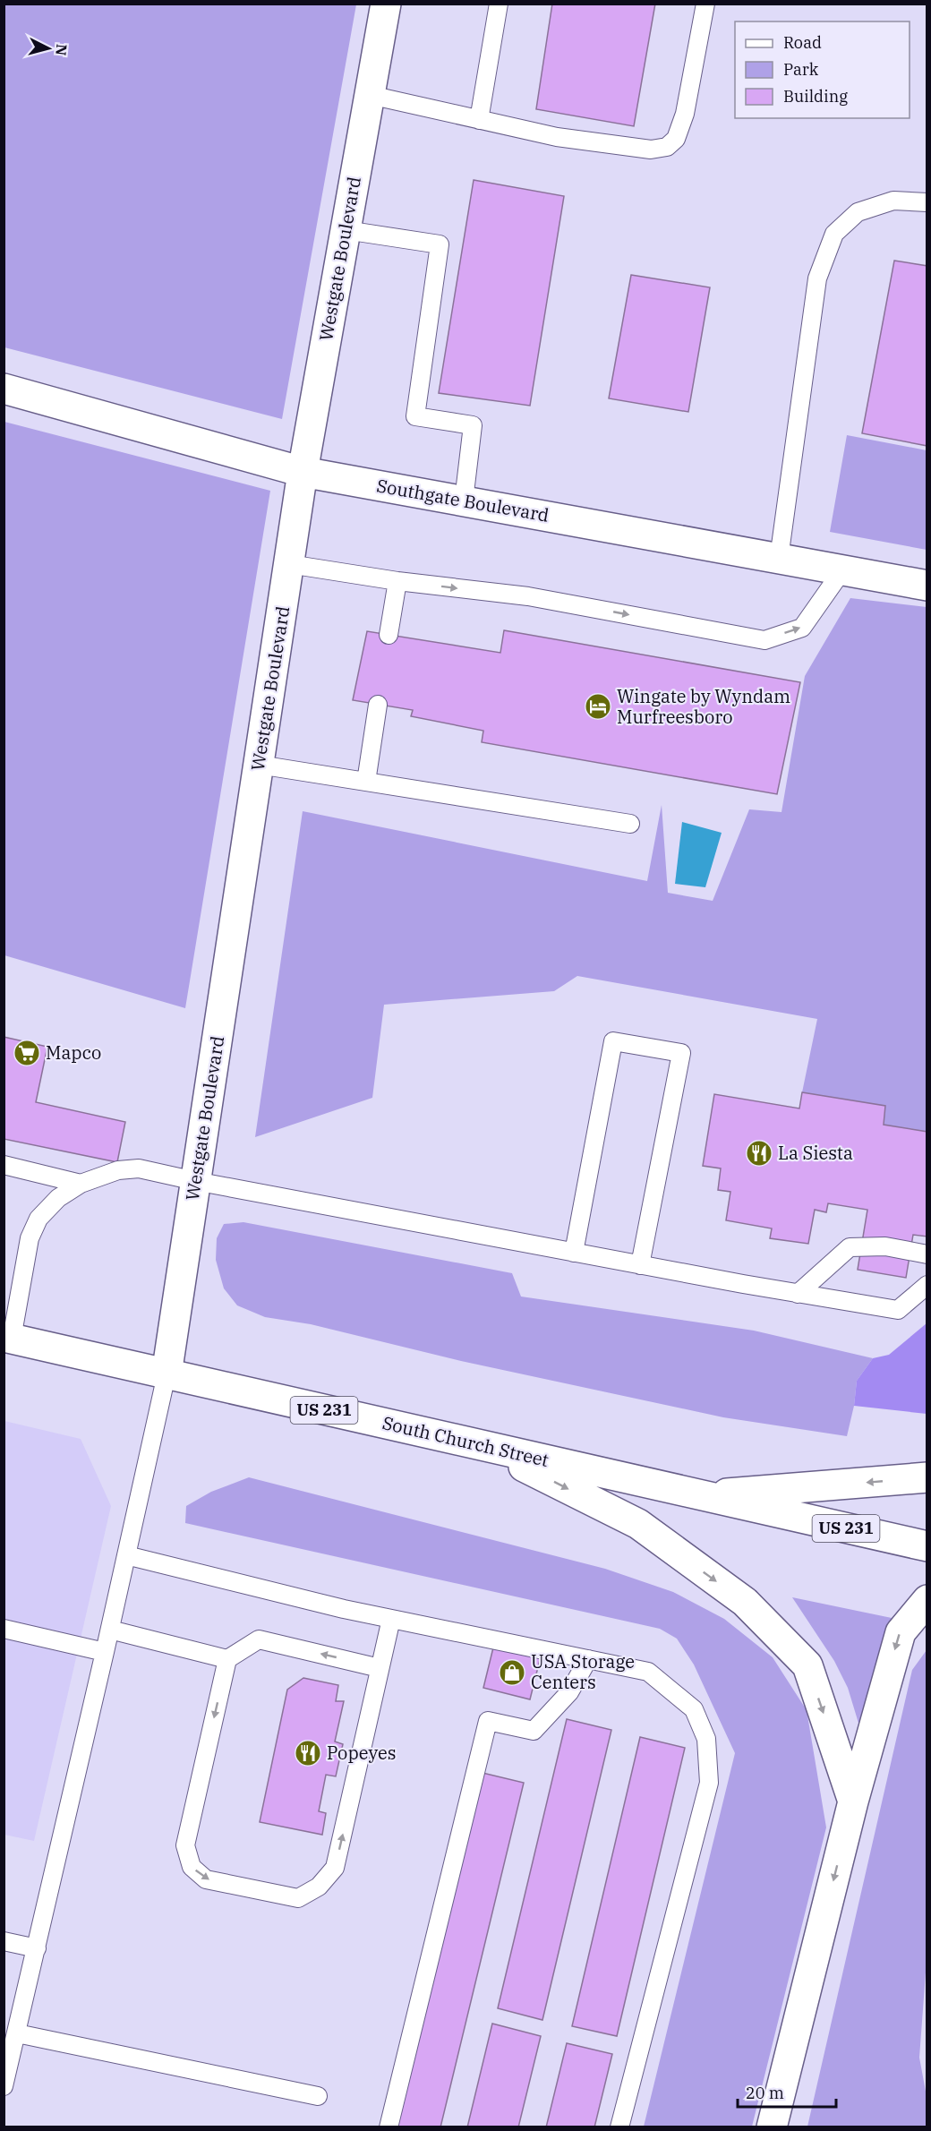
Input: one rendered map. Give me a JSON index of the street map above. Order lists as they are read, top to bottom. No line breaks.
{"streets":{"main road":["Westgate Boulevard","Southgate Boulevard","US 231","South Church Street"]},"crossings":[["Westgate Boulevard","Southgate Boulevard"],["Westgate Boulevard","South Church Street"]],"places":{"hotel":["Wingate by Wyndam Murfreesboro"],"supermarket":["Mapco"],"restaurant":["La Siesta","Popeyes"],"shop":["USA Storage Centers"]},"legend":["Road","Park","Building"],"scale_bar":"20 m","north":"right"}
